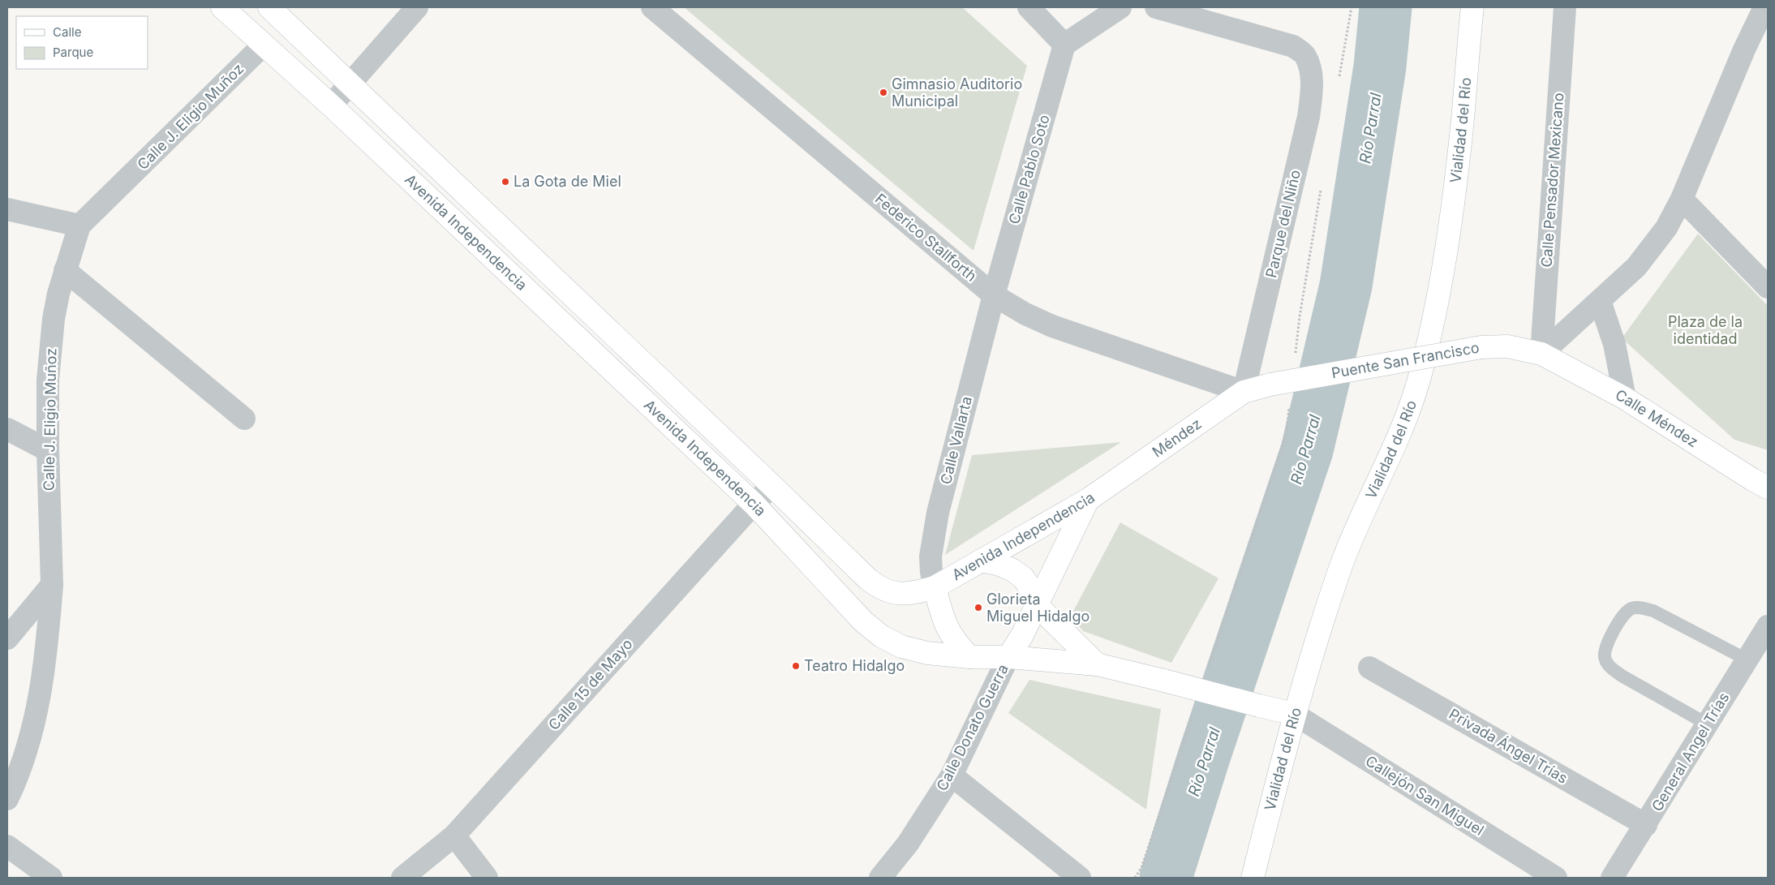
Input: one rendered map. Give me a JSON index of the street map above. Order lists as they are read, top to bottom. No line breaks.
{"streets":{"main road":["Vialidad del Río","Avenida Independencia","Puente San Francisco","Calle Méndez","Méndez"],"street":["Calle J. Eligio Muñoz","Calle Pablo Soto","Calle Pensador Mexicano","Parque del Niño","Federico Stallforth","Calle Vallarta","Calle 15 de Mayo","Calle Donato Guerra","Privada Ángel Trías","General Angel Trías","Callejón San Miguel"]},"crossings":[["Calle J. Eligio Muñoz","Avenida Independencia"],["Vialidad del Río","Callejón San Miguel"],["Calle Pablo Soto","Federico Stallforth"],["Calle Pablo Soto","Calle Vallarta"],["Calle Pensador Mexicano","Puente San Francisco"],["Calle Pensador Mexicano","Calle Méndez"],["Parque del Niño","Federico Stallforth"],["Parque del Niño","Méndez"],["Avenida Independencia","Méndez"],["Avenida Independencia","Calle Vallarta"],["Avenida Independencia","Calle 15 de Mayo"],["Avenida Independencia","Calle Donato Guerra"],["Federico Stallforth","Méndez"],["Federico Stallforth","Calle Vallarta"],["Puente San Francisco","Calle Méndez"],["Puente San Francisco","Méndez"],["Calle Vallarta","Calle Donato Guerra"],["Privada Ángel Trías","General Angel Trías"]],"water":["Río Parral"],"parks":["Plaza de la identidad"],"places":["Gimnasio Auditorio Municipal","La Gota de Miel","Glorieta Miguel Hidalgo","Teatro Hidalgo"],"legend":["Calle","Parque"]}
